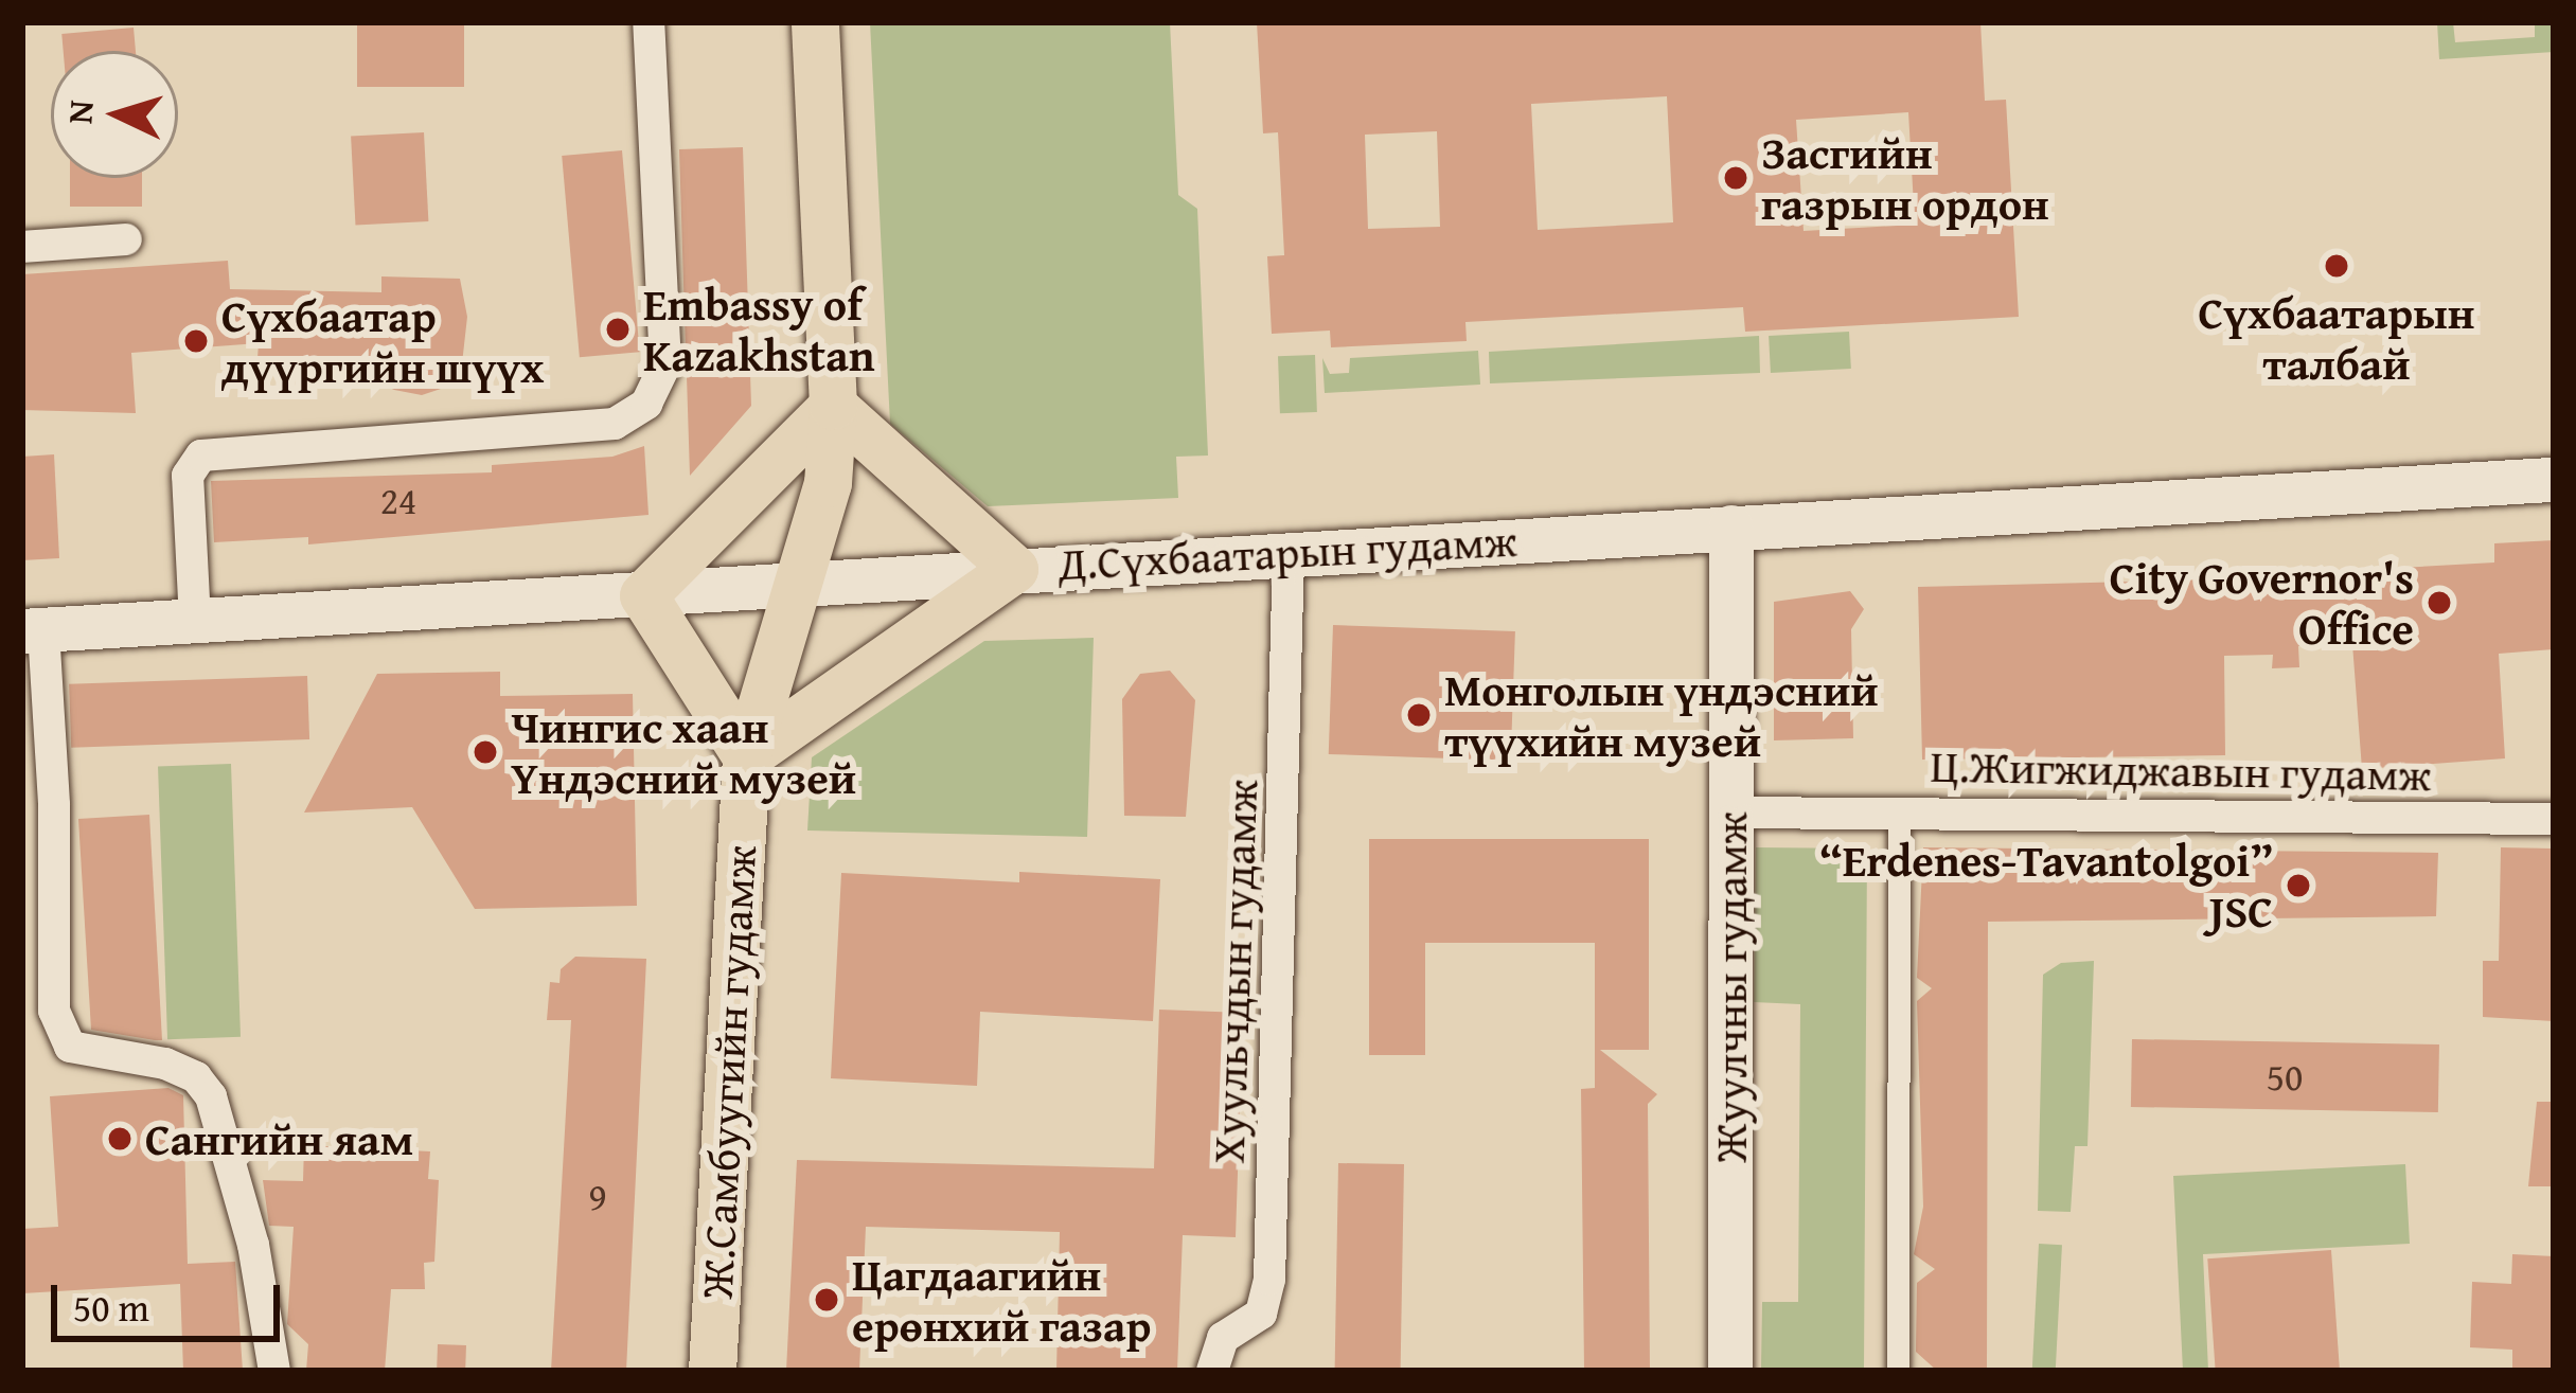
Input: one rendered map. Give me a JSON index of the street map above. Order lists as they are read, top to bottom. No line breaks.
{"streets":{"main road":["Д.Сүхбаатарын гудамж","Жуулчны гудамж","Ж.Самбуугийн гудамж"],"street":["Ц.Жигжиджавын гудамж","Хуульчдын гудамж"]},"crossings":[["Д.Сүхбаатарын гудамж","Хуульчдын гудамж"],["Д.Сүхбаатарын гудамж","Жуулчны гудамж"],["Д.Сүхбаатарын гудамж","Ж.Самбуугийн гудамж"],["Ц.Жигжиджавын гудамж","Жуулчны гудамж"]],"places":["Засгийн газрын ордон","Сүхбаатарын талбай","Embassy of Kazakhstan","Сүхбаатар дүүргийн шүүх","City Governor's Office","Монголын үндэсний түүхийн музей","Чингис хаан Үндэсний музей","“Erdenes-Tavantolgoi” JSC","Сангийн яам","Цагдаагийн ерөнхий газар"],"house_numbers":["24","50","9"],"scale_bar":"50 m","north":"left"}
